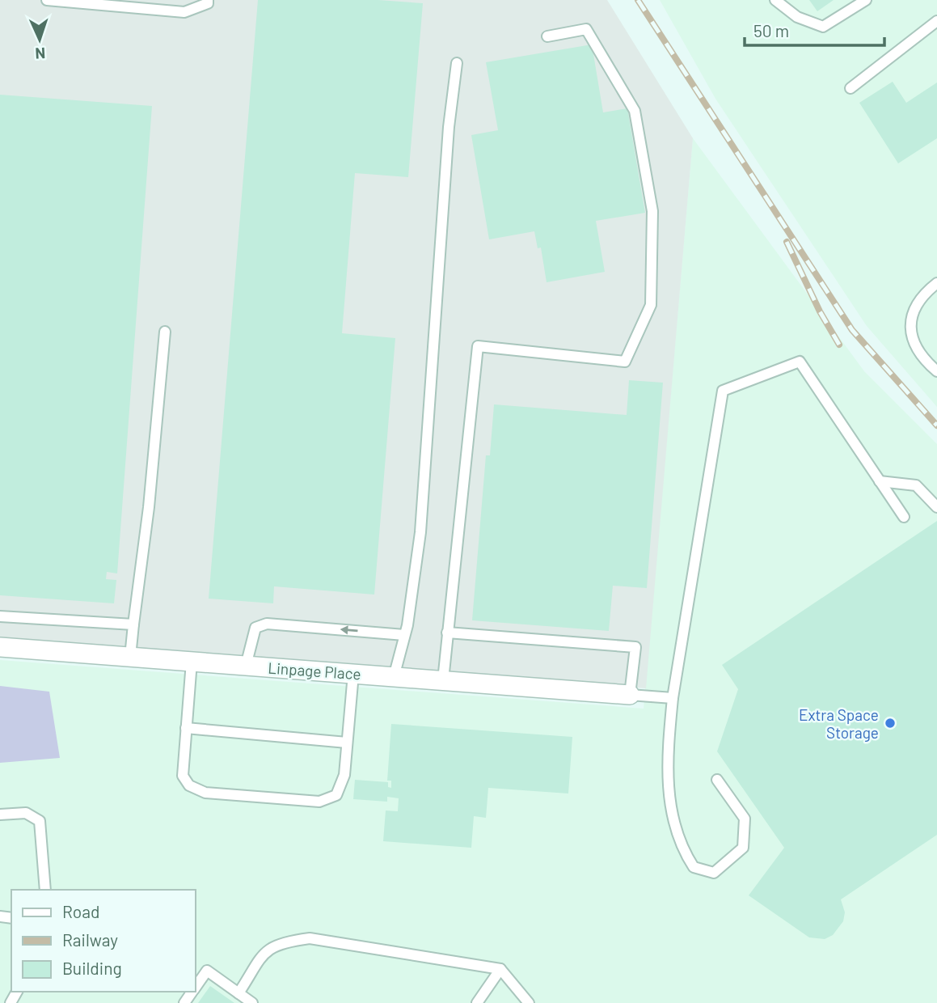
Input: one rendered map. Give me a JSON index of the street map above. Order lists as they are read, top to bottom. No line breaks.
{"streets":{"street":["Linpage Place"]},"places":["Extra Space Storage"],"legend":["Road","Railway","Building"],"scale_bar":"50 m","north":"bottom"}
